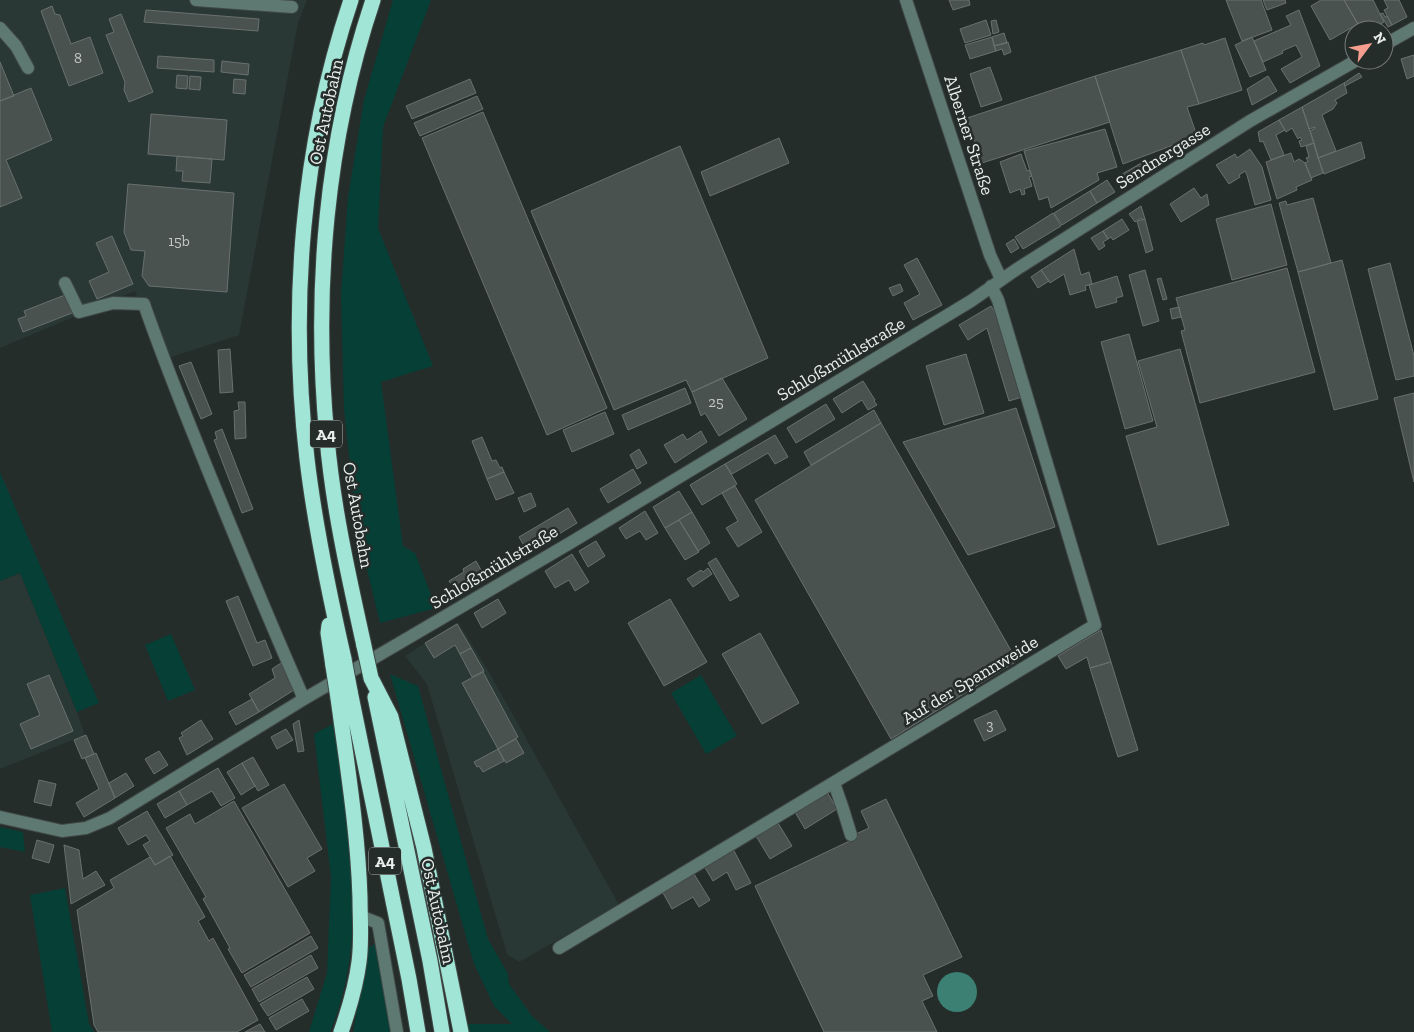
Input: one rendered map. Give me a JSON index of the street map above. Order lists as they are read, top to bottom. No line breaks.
{"streets":{"highway":["Ost Autobahn","A4"],"street":["Alberner Straße","Sendnergasse","Schloßmühlstraße","Auf der Spannweide"]},"crossings":[["Alberner Straße","Sendnergasse"],["Alberner Straße","Schloßmühlstraße"],["Alberner Straße","Auf der Spannweide"],["Sendnergasse","Schloßmühlstraße"],["Sendnergasse","Auf der Spannweide"],["Schloßmühlstraße","Auf der Spannweide"]],"house_numbers":["8","15b","25","3"],"north":"top right"}
